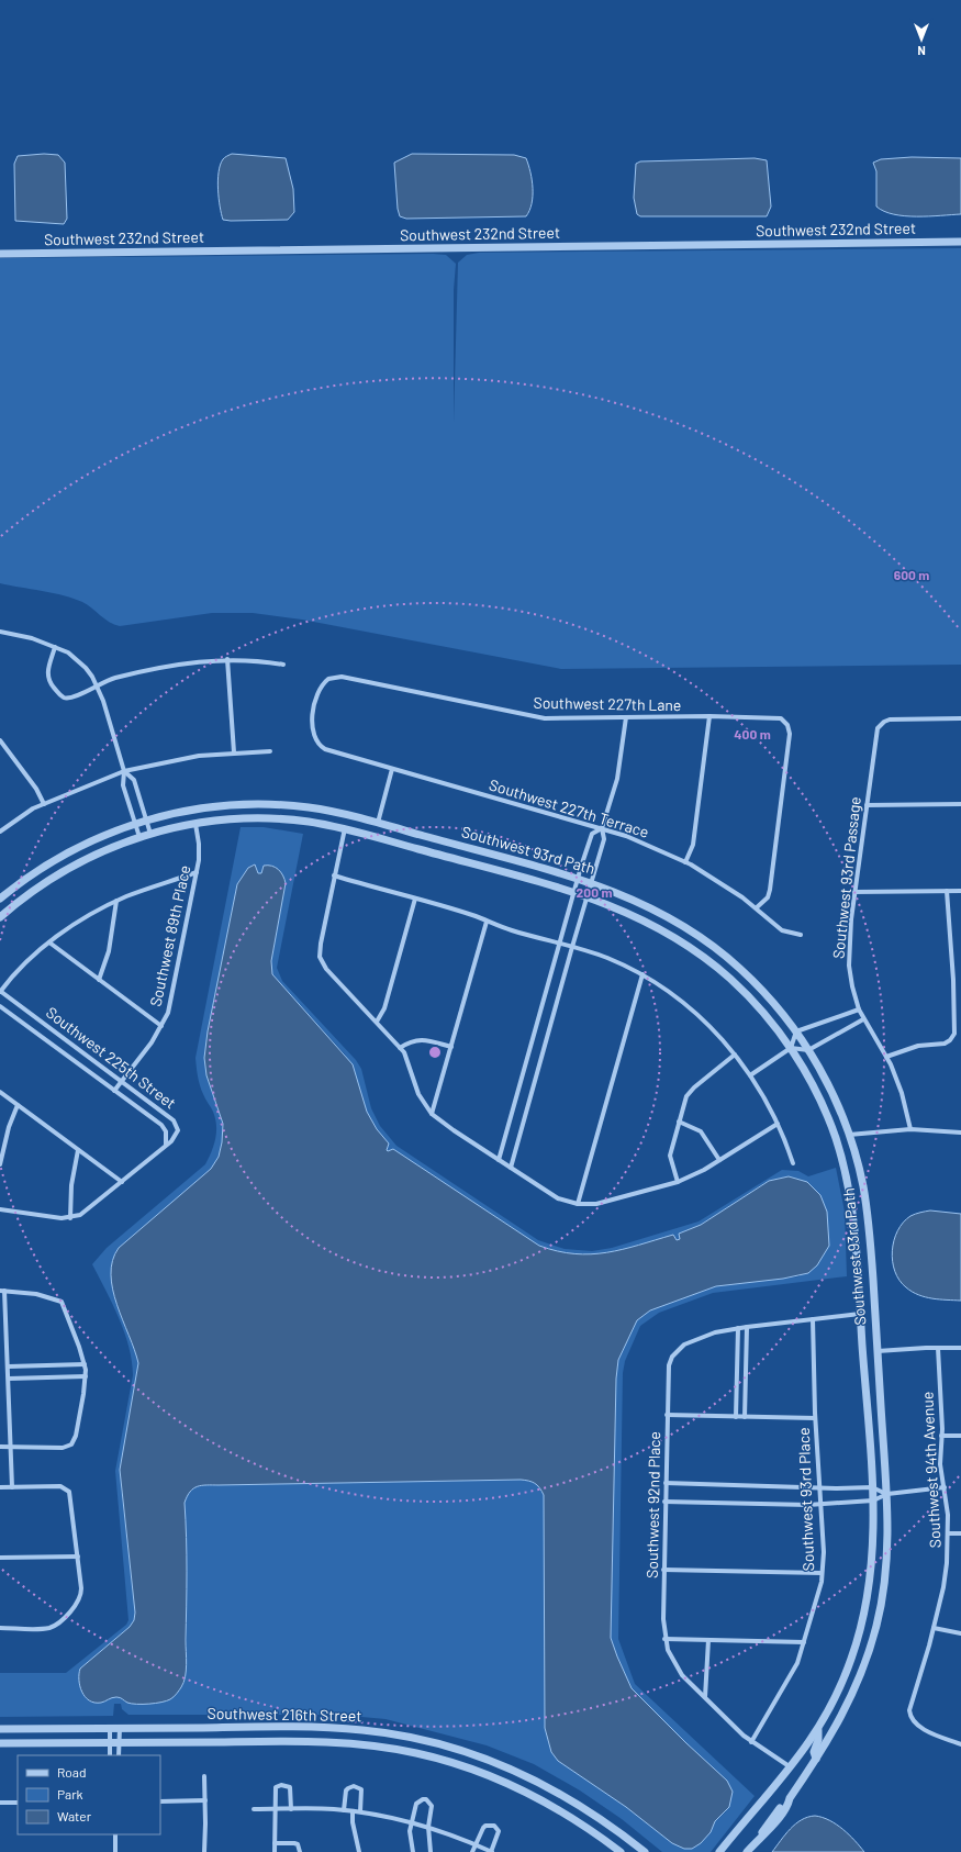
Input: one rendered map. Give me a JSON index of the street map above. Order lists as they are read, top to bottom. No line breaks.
{"streets":{"street":["Southwest 232nd Street","Southwest 227th Lane","Southwest 227th Terrace","Southwest 93rd Path","Southwest 93rd Passage","Southwest 89th Place","Southwest 225th Street","Southwest 94th Avenue","Southwest 93rd Place","Southwest 92nd Place","Southwest 216th Street"]},"crossings":[["Southwest 227th Lane","Southwest 227th Terrace"],["Southwest 93rd Path","Southwest 89th Place"],["Southwest 93rd Path","Southwest 92nd Place"],["Southwest 89th Place","Southwest 225th Street"],["Southwest 93rd Place","Southwest 92nd Place"]],"legend":["Road","Park","Water"],"north":"bottom","rings":["600 m","400 m","200 m"]}
